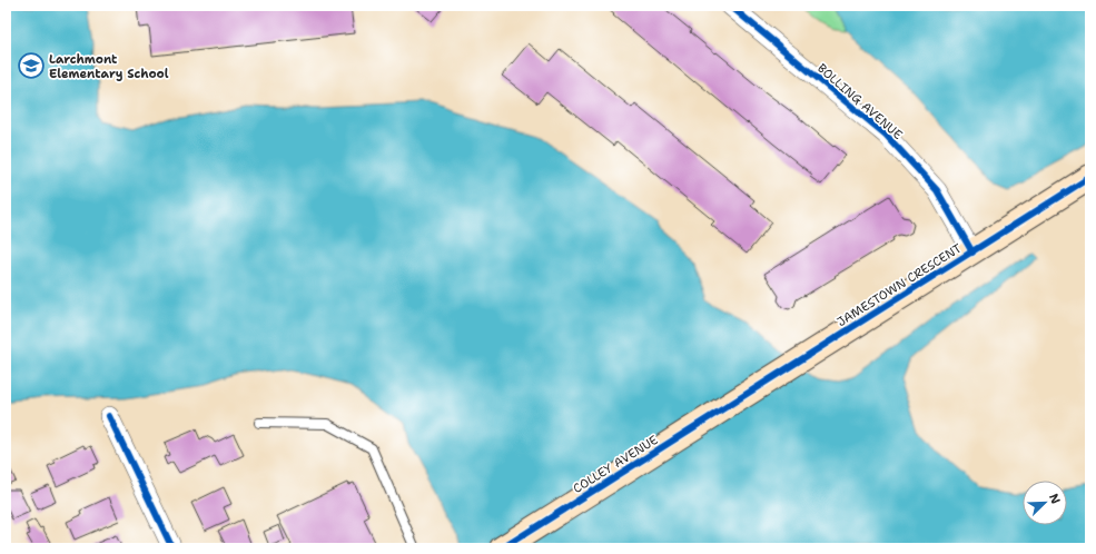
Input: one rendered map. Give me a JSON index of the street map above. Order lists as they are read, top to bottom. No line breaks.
{"streets":{"main road":["JAMESTOWN CRESCENT","COLLEY AVENUE"],"street":["BOLLING AVENUE"]},"crossings":[["BOLLING AVENUE","JAMESTOWN CRESCENT"],["JAMESTOWN CRESCENT","COLLEY AVENUE"]],"places":{"school or university":["Larchmont Elementary School"]},"north":"top right"}
